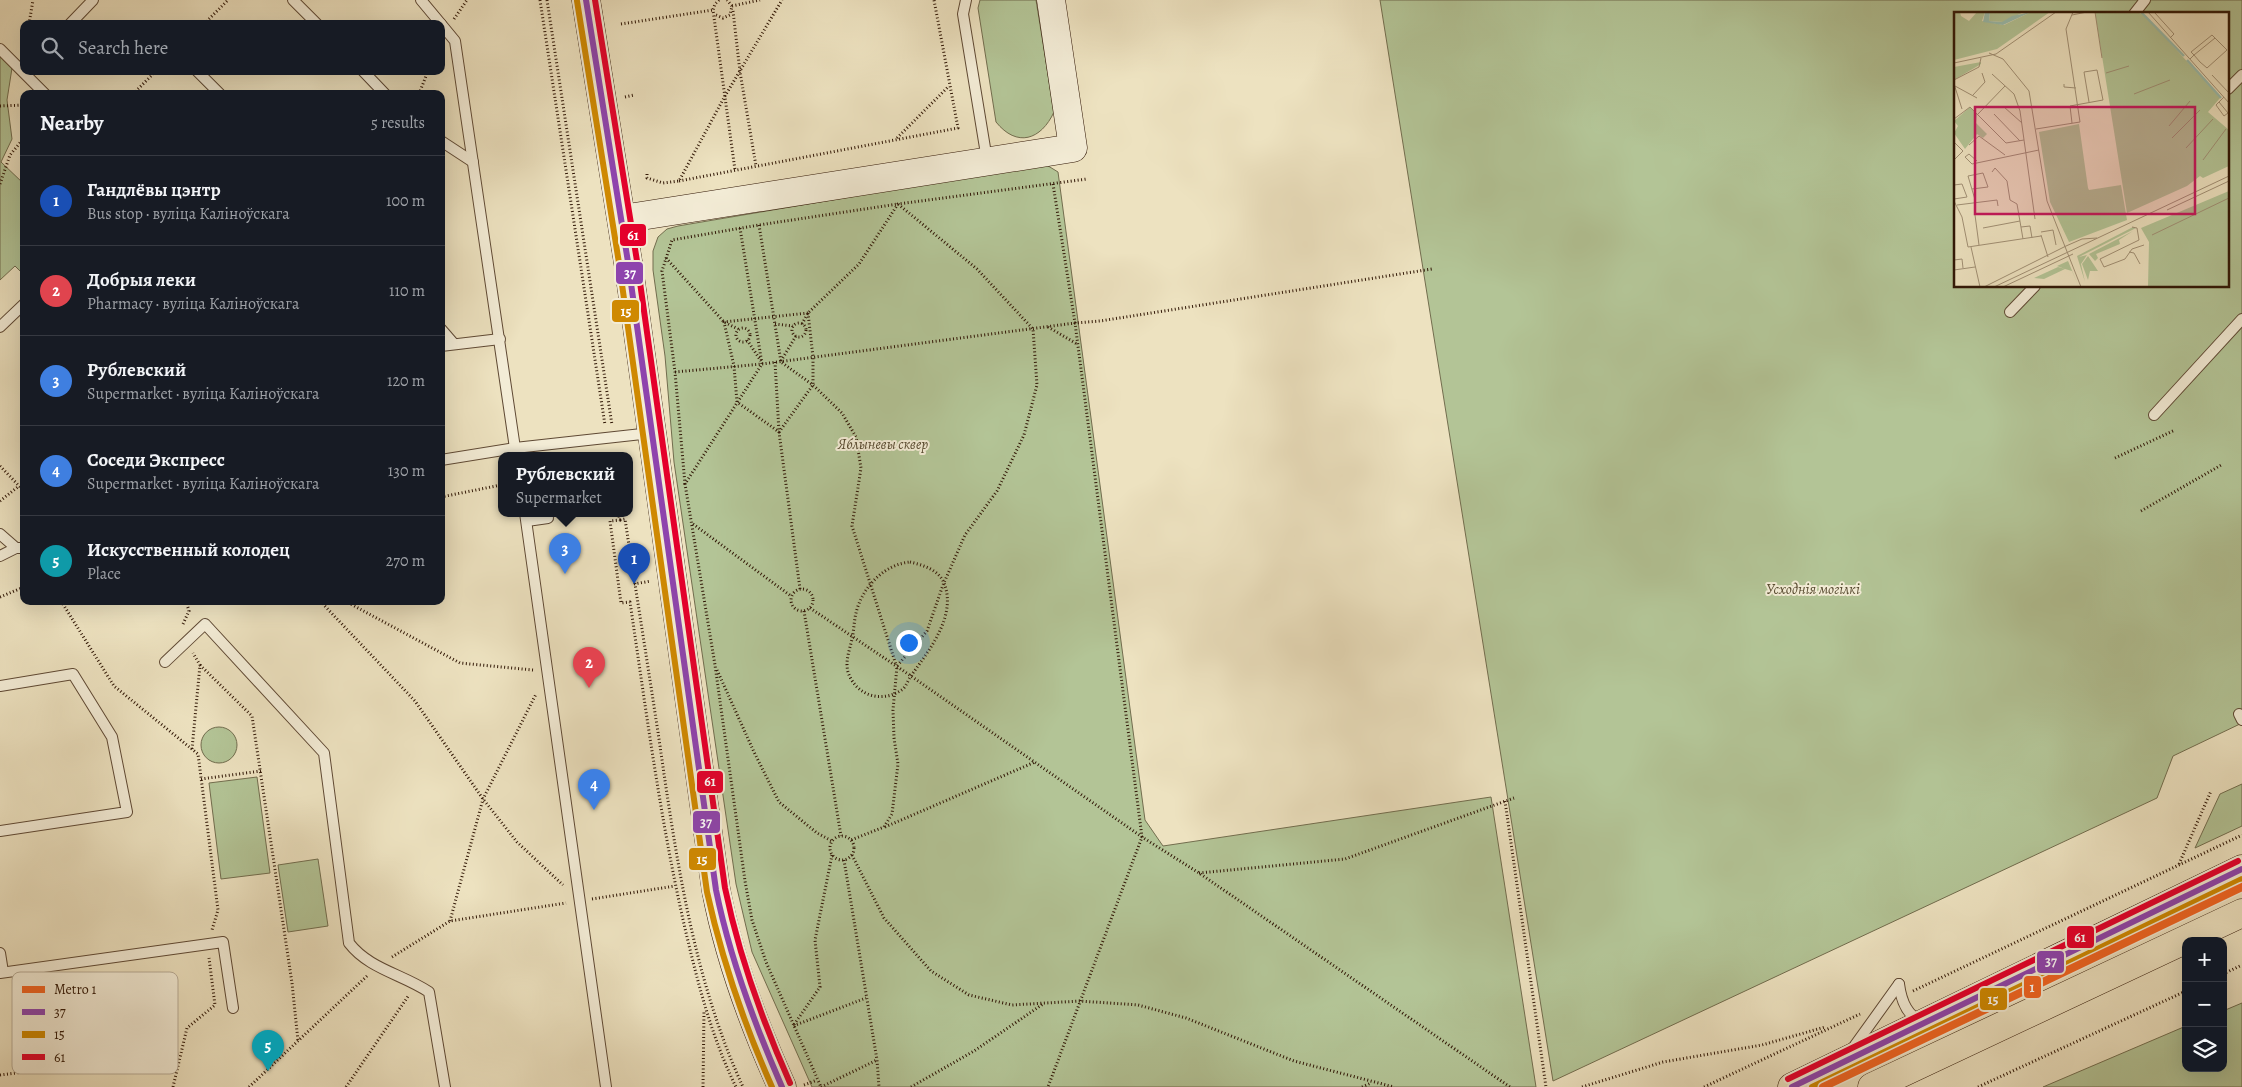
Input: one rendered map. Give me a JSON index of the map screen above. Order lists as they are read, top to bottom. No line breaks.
{"parks":["Яблыневы сквер","Усходнія могілкі"],"lines":["transit line 37","transit line 61","transit line 15","metro line 1"],"legend":["Metro 1","37","15","61"],"page":{"search":"Search here","heading":["Nearby","5 results"],"list":[{"mark":"1","name":"Гандлёвы цэнтр","note":"Bus stop · вуліца Каліноўскага","value":"100 m"},{"mark":"2","name":"Добрыя леки","note":"Pharmacy · вуліца Каліноўскага","value":"110 m"},{"mark":"3","name":"Рублевский","note":"Supermarket · вуліца Каліноўскага","value":"120 m"},{"mark":"4","name":"Соседи Экспресс","note":"Supermarket · вуліца Каліноўскага","value":"130 m"},{"mark":"5","name":"Искусственный колодец","note":"Place","value":"270 m"}],"popup":["Рублевский","Supermarket"],"pins":["3","1","2","4","5"],"map_buttons":["+","−"]}}
